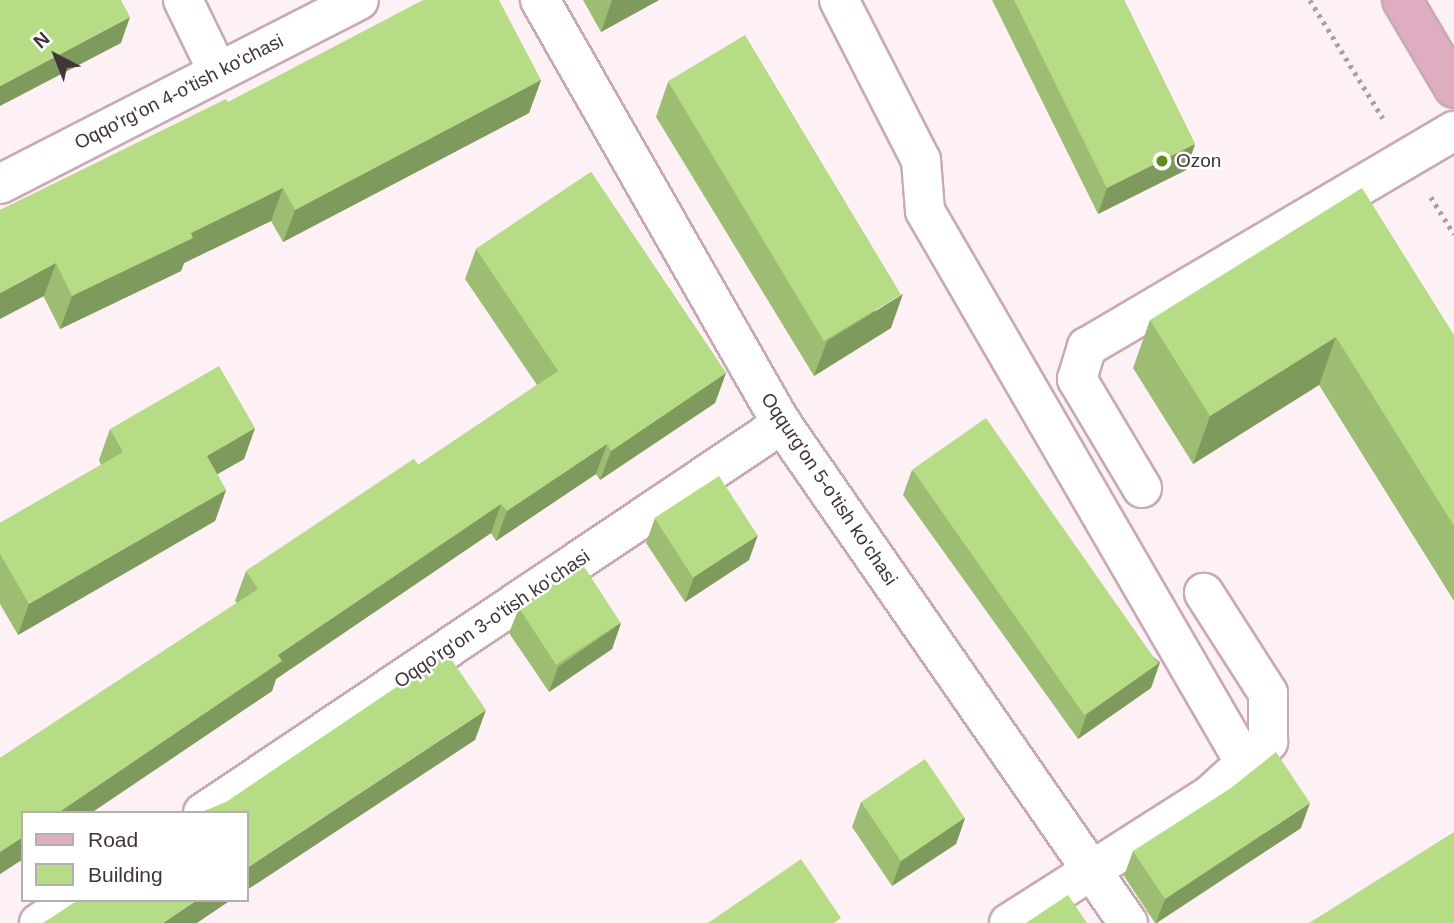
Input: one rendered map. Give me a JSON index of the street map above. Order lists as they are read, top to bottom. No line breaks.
{"streets":{"street":["Oqqo'rg'on 4-o'tish ko'chasi","Oqqurg'on 5-o'tish ko'chasi","Oqqo'rg'on 3-o'tish ko'chasi"]},"crossings":[["Oqqurg'on 5-o'tish ko'chasi","Oqqo'rg'on 3-o'tish ko'chasi"]],"places":["Ozon"],"legend":["Road","Building"],"north":"top left"}
